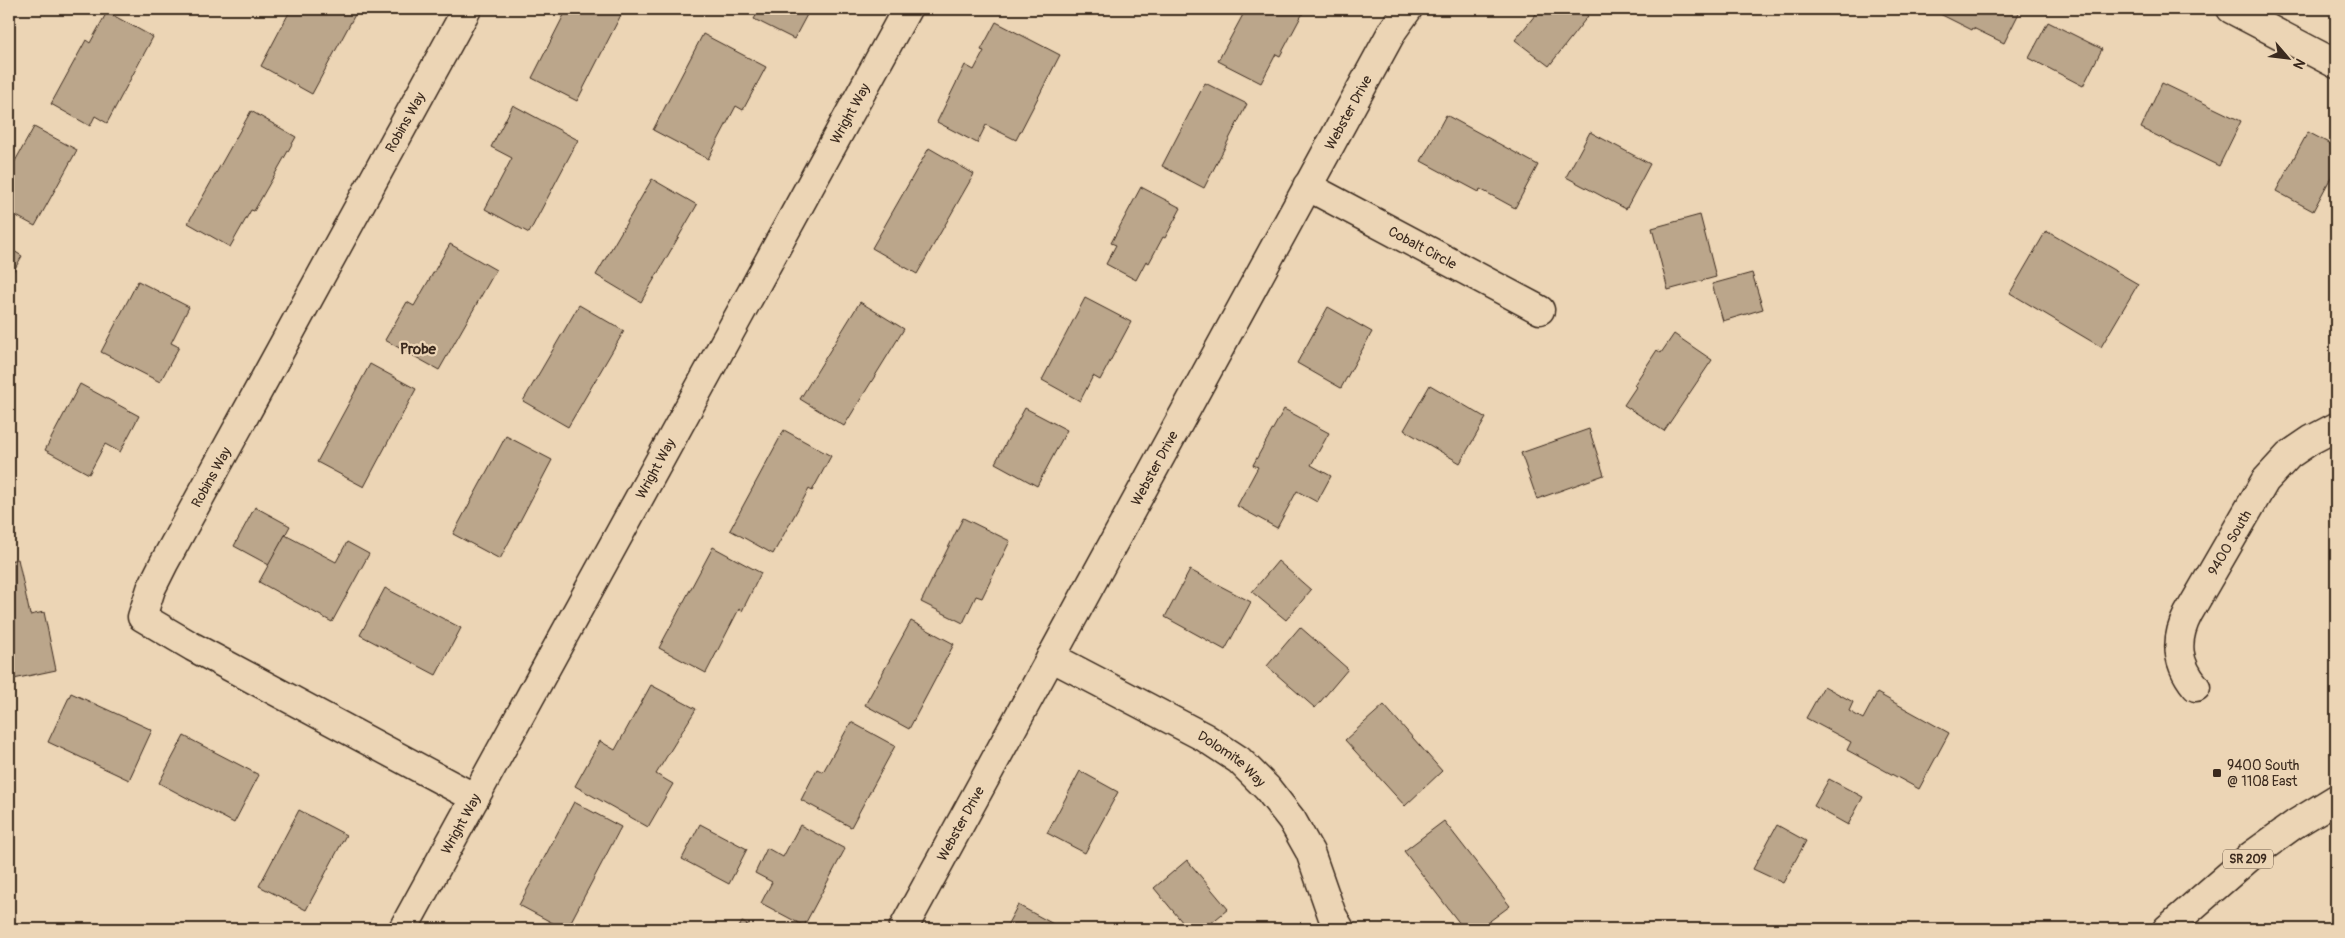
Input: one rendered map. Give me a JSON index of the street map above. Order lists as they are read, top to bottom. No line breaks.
{"streets":{"street":["Webster Drive","Wright Way","Robins Way","Cobalt Circle","9400 South","Dolomite Way","SR 209"]},"crossings":[["Webster Drive","Cobalt Circle"],["Webster Drive","Dolomite Way"],["Wright Way","Robins Way"]],"districts":["Probe"],"places":{"transit":["9400 South @ 1108 East"]},"north":"bottom right"}
